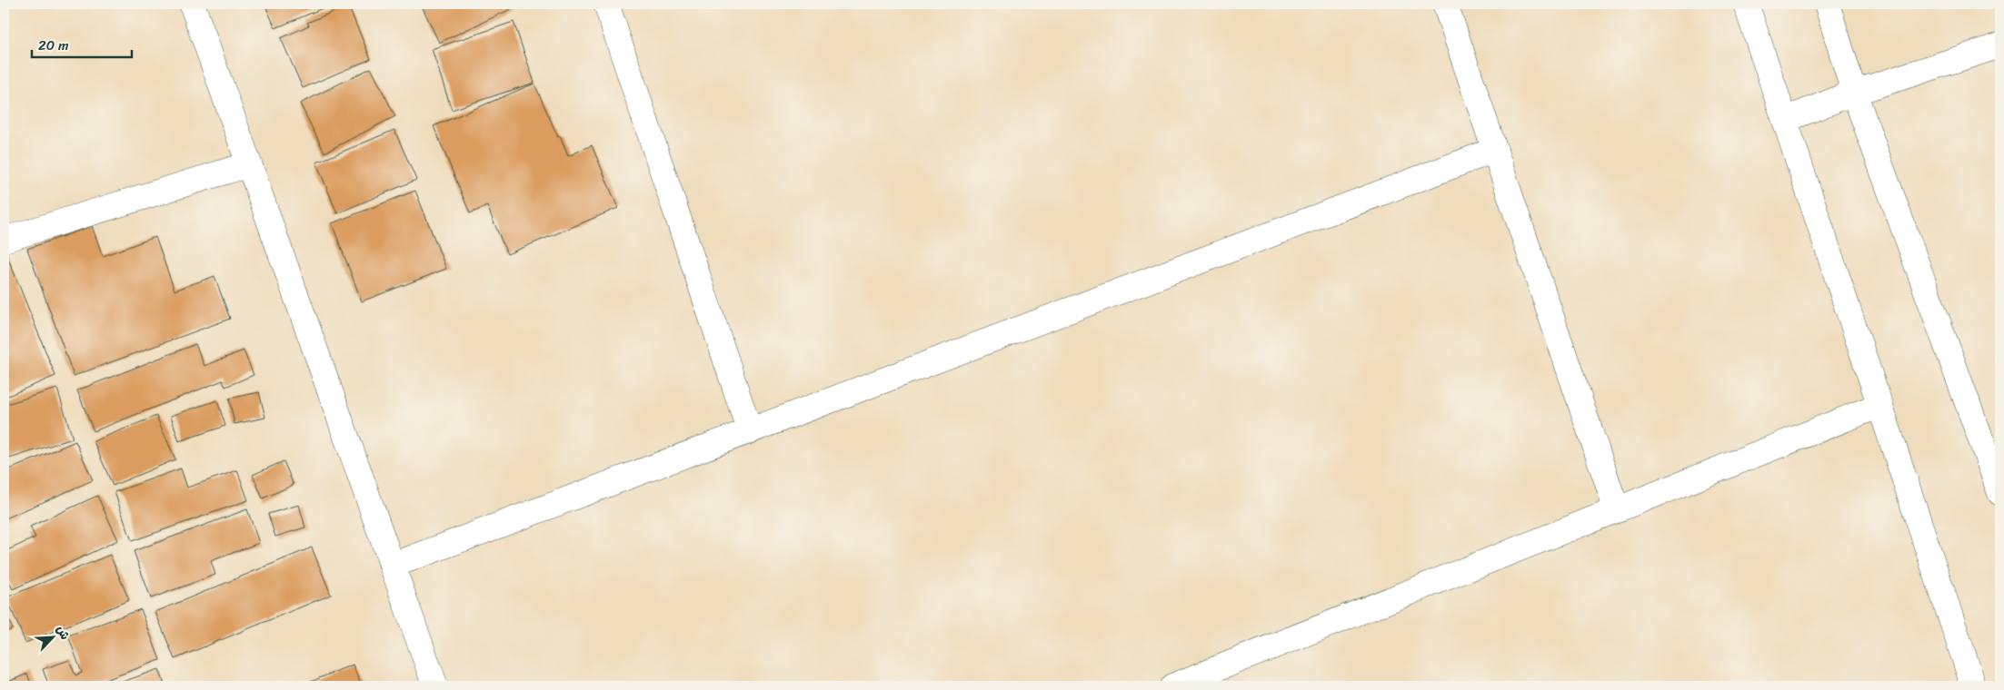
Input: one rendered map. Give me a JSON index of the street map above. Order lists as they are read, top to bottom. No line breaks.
{"scale_bar":"20 m","north":"top right"}
